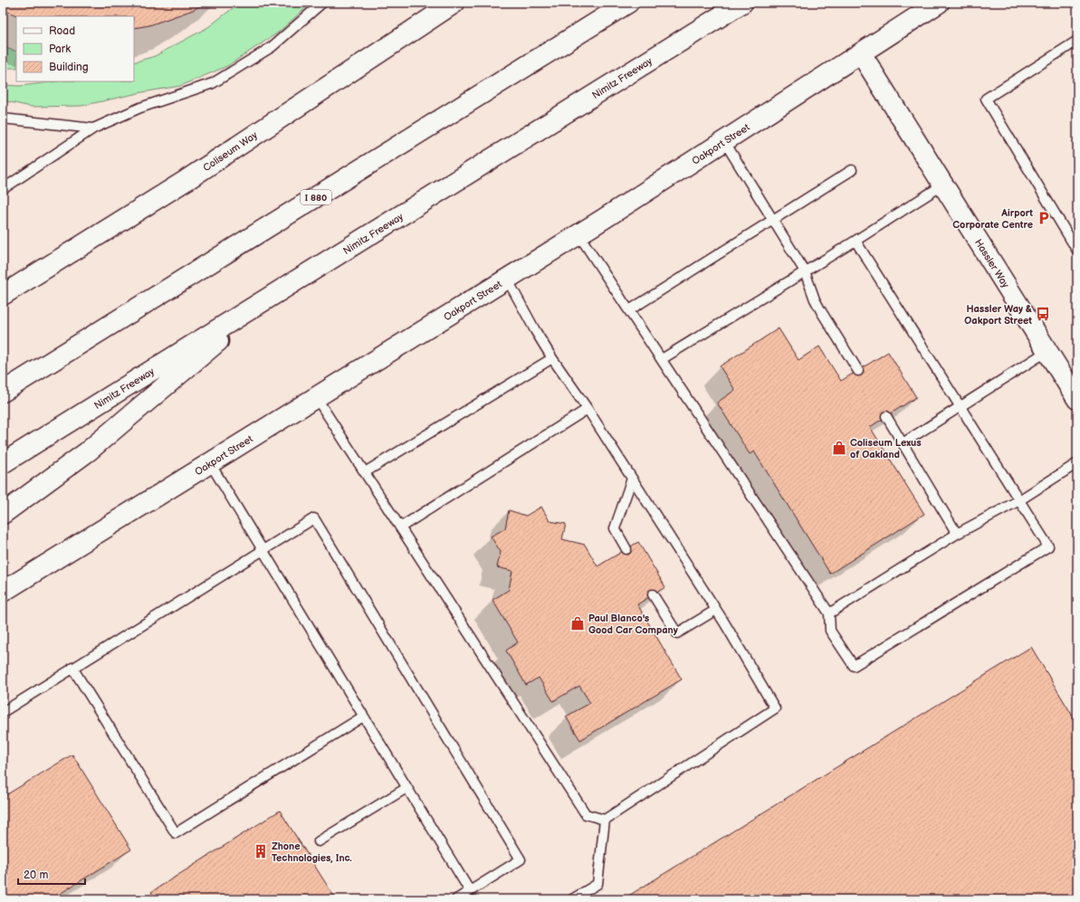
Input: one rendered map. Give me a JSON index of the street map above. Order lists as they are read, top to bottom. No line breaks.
{"streets":{"main road":["Nimitz Freeway","Oakport Street","Coliseum Way","I 880","Hassler Way"]},"crossings":[["Oakport Street","Hassler Way"]],"places":{"parking":["Airport Corporate Centre"],"bus stop":["Hassler Way & Oakport Street"],"shop":["Coliseum Lexus of Oakland","Paul Blanco's Good Car Company"],"building":["Zhone Technologies, Inc."]},"legend":["Road","Park","Building"],"scale_bar":"20 m"}
